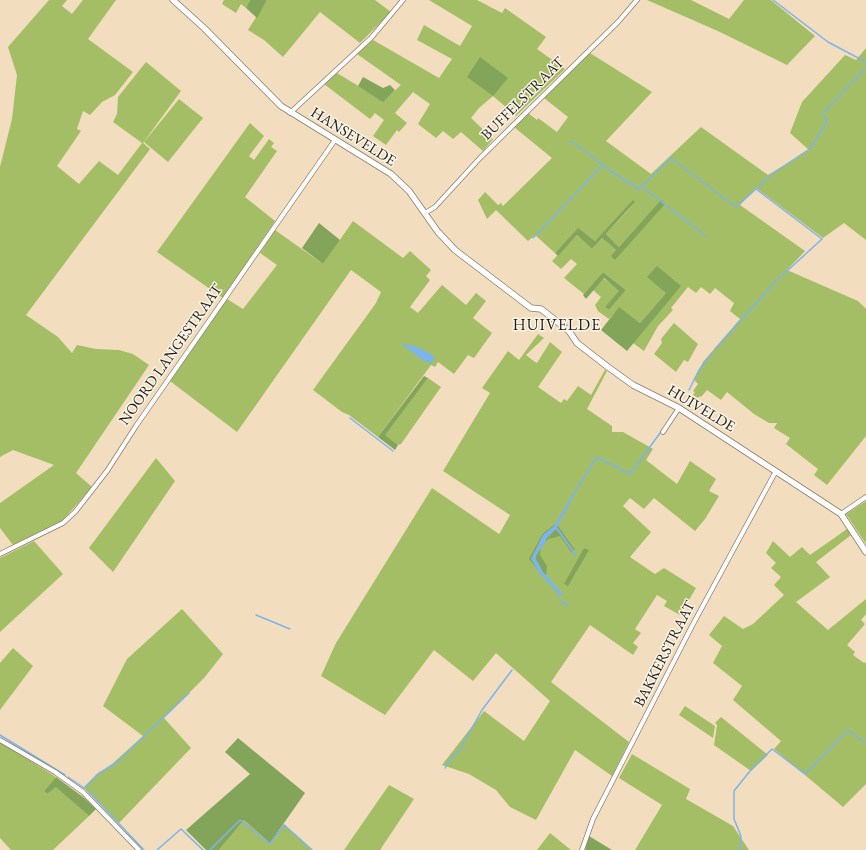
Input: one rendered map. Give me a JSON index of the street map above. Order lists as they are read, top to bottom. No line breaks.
{"streets":{"street":["BUFFELSTRAAT","HANSEVELDE","NOORD LANGESTRAAT","HUIVELDE","BAKKERSTRAAT"]},"crossings":[["BUFFELSTRAAT","HANSEVELDE"],["HANSEVELDE","NOORD LANGESTRAAT"],["HANSEVELDE","HUIVELDE"],["HUIVELDE","BAKKERSTRAAT"]],"districts":["HUIVELDE"]}
